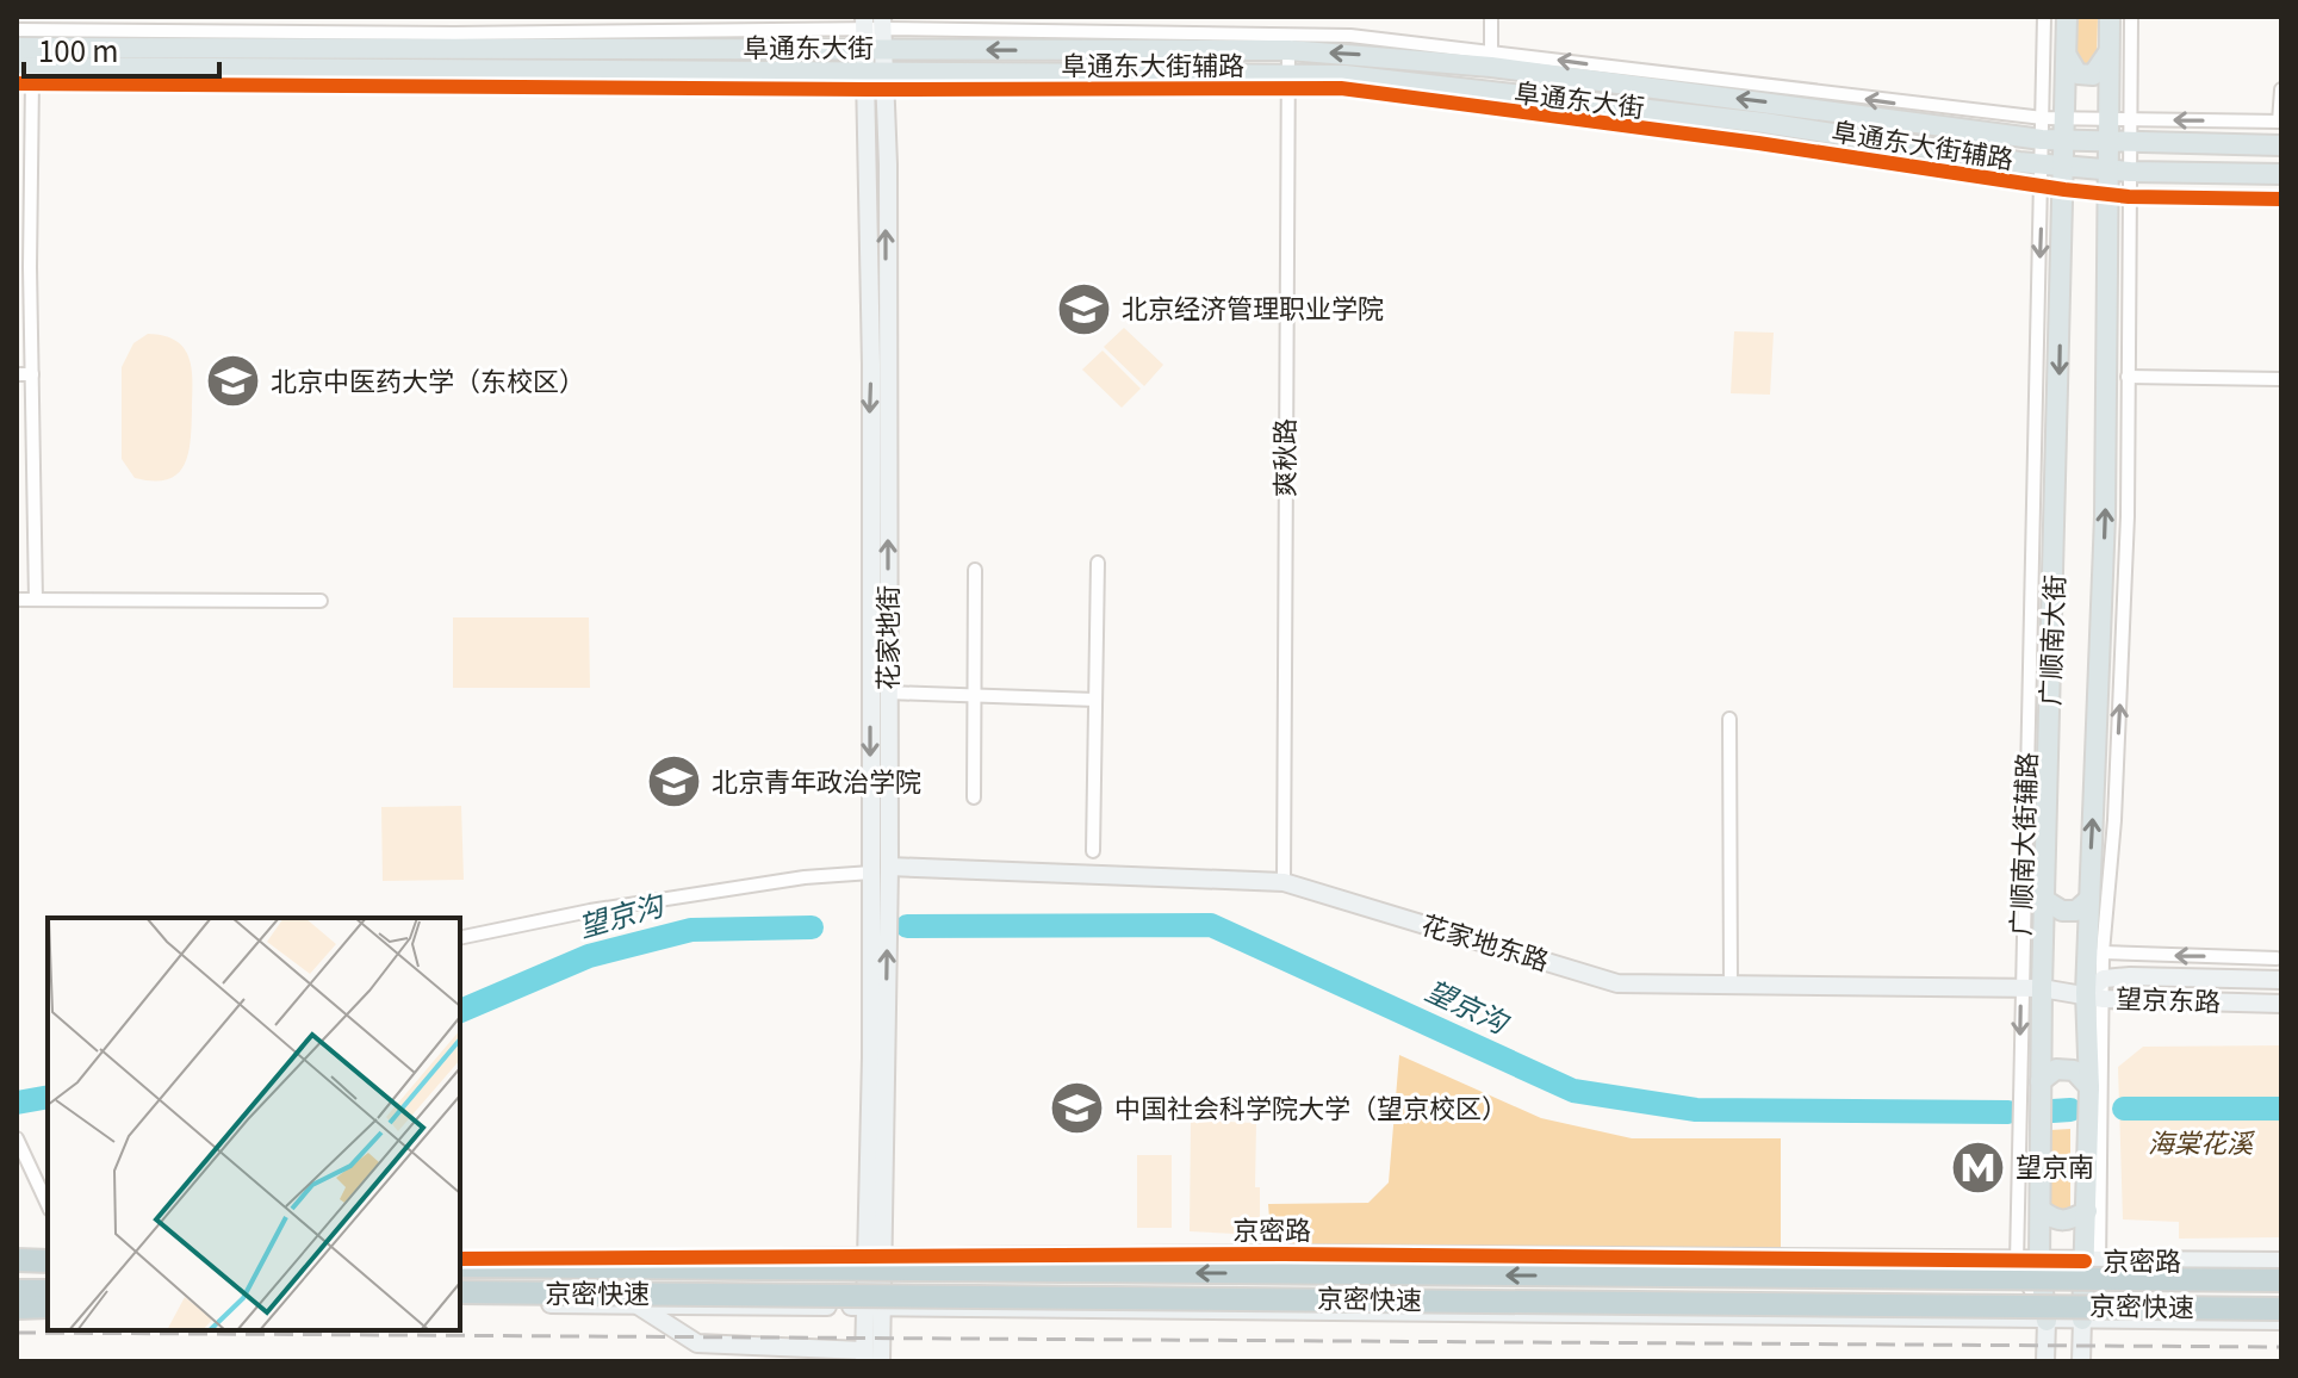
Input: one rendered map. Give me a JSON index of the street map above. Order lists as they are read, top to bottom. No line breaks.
{"streets":{"highway":["京密快速"],"main road":["阜通东大街","花家地街","广顺南大街","花家地东路","望京东路","京密路"],"street":["阜通东大街辅路","爽秋路","广顺南大街辅路"]},"crossings":[["阜通东大街","阜通东大街辅路"],["阜通东大街","爽秋路"],["阜通东大街","花家地街"],["阜通东大街","广顺南大街"],["阜通东大街","广顺南大街辅路"],["阜通东大街辅路","爽秋路"],["阜通东大街辅路","花家地街"],["阜通东大街辅路","广顺南大街"],["阜通东大街辅路","广顺南大街辅路"],["爽秋路","花家地东路"],["花家地街","花家地东路"],["花家地街","京密路"],["广顺南大街","广顺南大街辅路"],["广顺南大街","花家地东路"],["广顺南大街","望京东路"],["广顺南大街","京密路"],["广顺南大街辅路","花家地东路"],["广顺南大街辅路","京密路"],["花家地东路","望京东路"],["京密路","京密快速"]],"water":["望京沟"],"parks":["海棠花溪"],"places":{"school or university":["北京经济管理职业学院","北京中医药大学（东校区）","北京青年政治学院","中国社会科学院大学（望京校区）"],"metro station":["望京南"]},"scale_bar":"100 m"}
